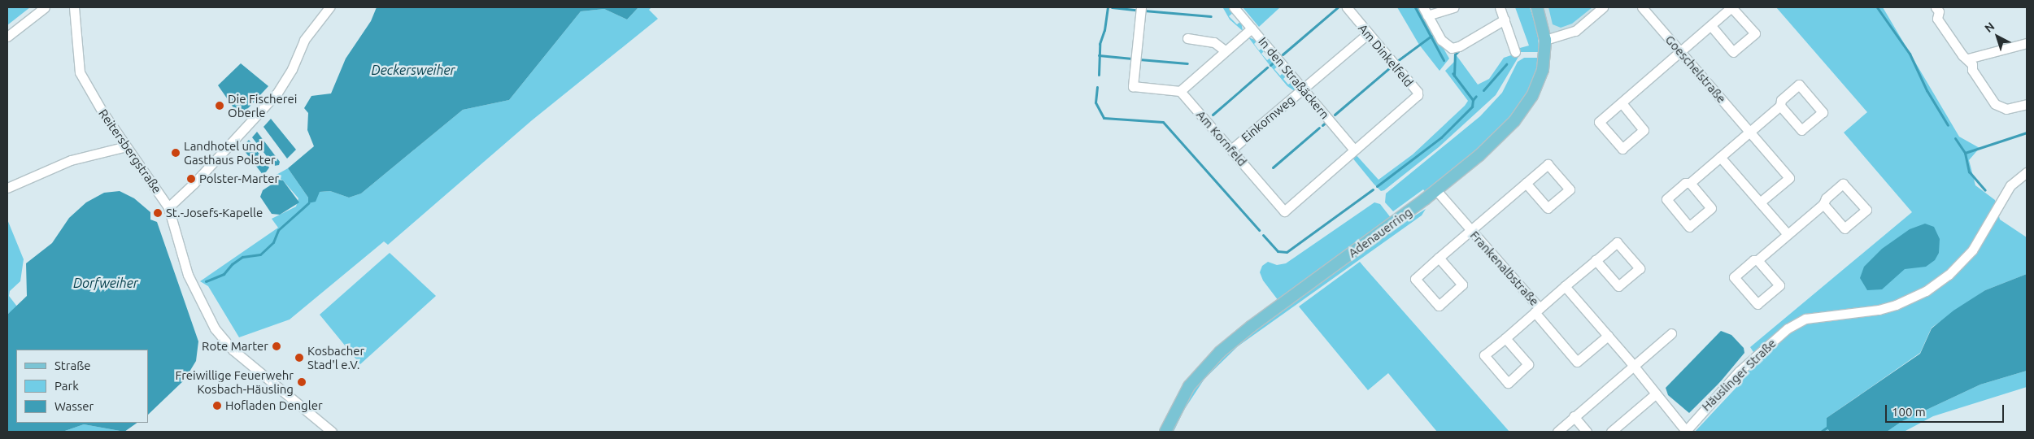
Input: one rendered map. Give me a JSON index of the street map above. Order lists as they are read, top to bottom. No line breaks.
{"streets":{"main road":["Adenauerring"],"street":["Am Dinkelfeld","Goeschelstraße","In den Straßäckern","Einkornweg","Am Kornfeld","Reitersbergstraße","Frankenalbstraße","Häuslinger Straße"]},"crossings":[["Am Dinkelfeld","In den Straßäckern"],["Am Dinkelfeld","Einkornweg"],["Am Dinkelfeld","Am Kornfeld"],["In den Straßäckern","Einkornweg"],["In den Straßäckern","Am Kornfeld"],["Einkornweg","Am Kornfeld"],["Adenauerring","Frankenalbstraße"]],"water":["Deckersweiher","Dorfweiher"],"places":["Die Fischerei Oberle","Landhotel und Gasthaus Polster","Polster-Marter","St.-Josefs-Kapelle","Rote Marter","Kosbacher Stad'l e.V.","Freiwillige Feuerwehr Kosbach-Häusling","Hofladen Dengler"],"legend":["Straße","Park","Wasser"],"scale_bar":"100 m","north":"top left"}
